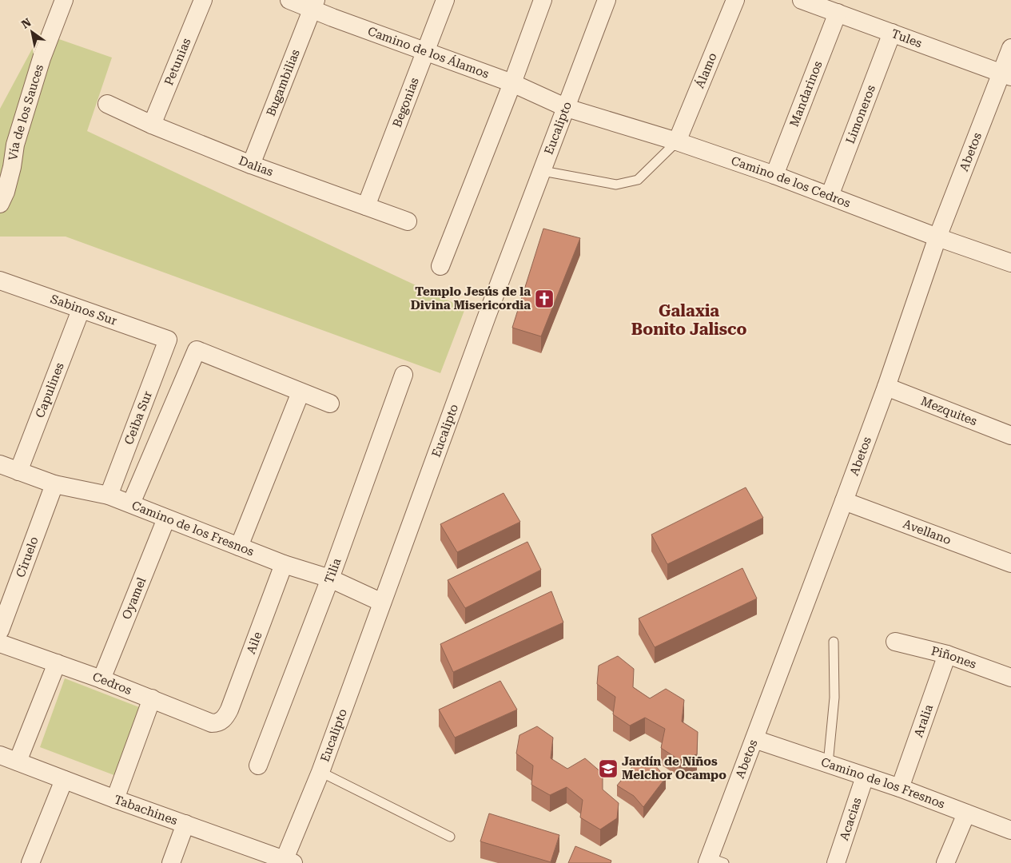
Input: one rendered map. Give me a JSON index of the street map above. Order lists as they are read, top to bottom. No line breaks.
{"streets":{"street":["Tules","Camino de los Álamos","Petunias","Álamo","Bugambilias","Mandarinos","Begonias","Vía de los Sauces","Limoneros","Eucalipto","Abetos","Dalias","Camino de los Cedros","Sabinos Sur","Capulines","Mezquites","Ceiba Sur","Camino de los Fresnos","Avellano","Ciruelo","Tilia","Oyamel","Aile","Piñones","Cedros","Aralia","Tabachines","Acacias"]},"crossings":[["Tules","Mandarinos"],["Tules","Limoneros"],["Tules","Abetos"],["Camino de los Álamos","Bugambilias"],["Camino de los Álamos","Begonias"],["Camino de los Álamos","Eucalipto"],["Camino de los Álamos","Camino de los Cedros"],["Petunias","Dalias"],["Álamo","Camino de los Cedros"],["Bugambilias","Dalias"],["Mandarinos","Camino de los Cedros"],["Begonias","Dalias"],["Limoneros","Camino de los Cedros"],["Eucalipto","Camino de los Cedros"],["Eucalipto","Camino de los Fresnos"],["Eucalipto","Tabachines"],["Abetos","Camino de los Cedros"],["Abetos","Mezquites"],["Abetos","Camino de los Fresnos"],["Abetos","Avellano"],["Sabinos Sur","Capulines"],["Sabinos Sur","Ceiba Sur"],["Capulines","Camino de los Fresnos"],["Ceiba Sur","Camino de los Fresnos"],["Camino de los Fresnos","Ciruelo"],["Camino de los Fresnos","Tilia"],["Camino de los Fresnos","Oyamel"],["Camino de los Fresnos","Aile"],["Camino de los Fresnos","Aralia"],["Camino de los Fresnos","Acacias"],["Oyamel","Cedros"],["Aile","Cedros"],["Piñones","Aralia"]],"districts":["Galaxia Bonito Jalisco"],"places":{"church":["Templo Jesús de la Divina Misericordia"],"school or university":["Jardín de Niños Melchor Ocampo"]},"north":"top left"}
